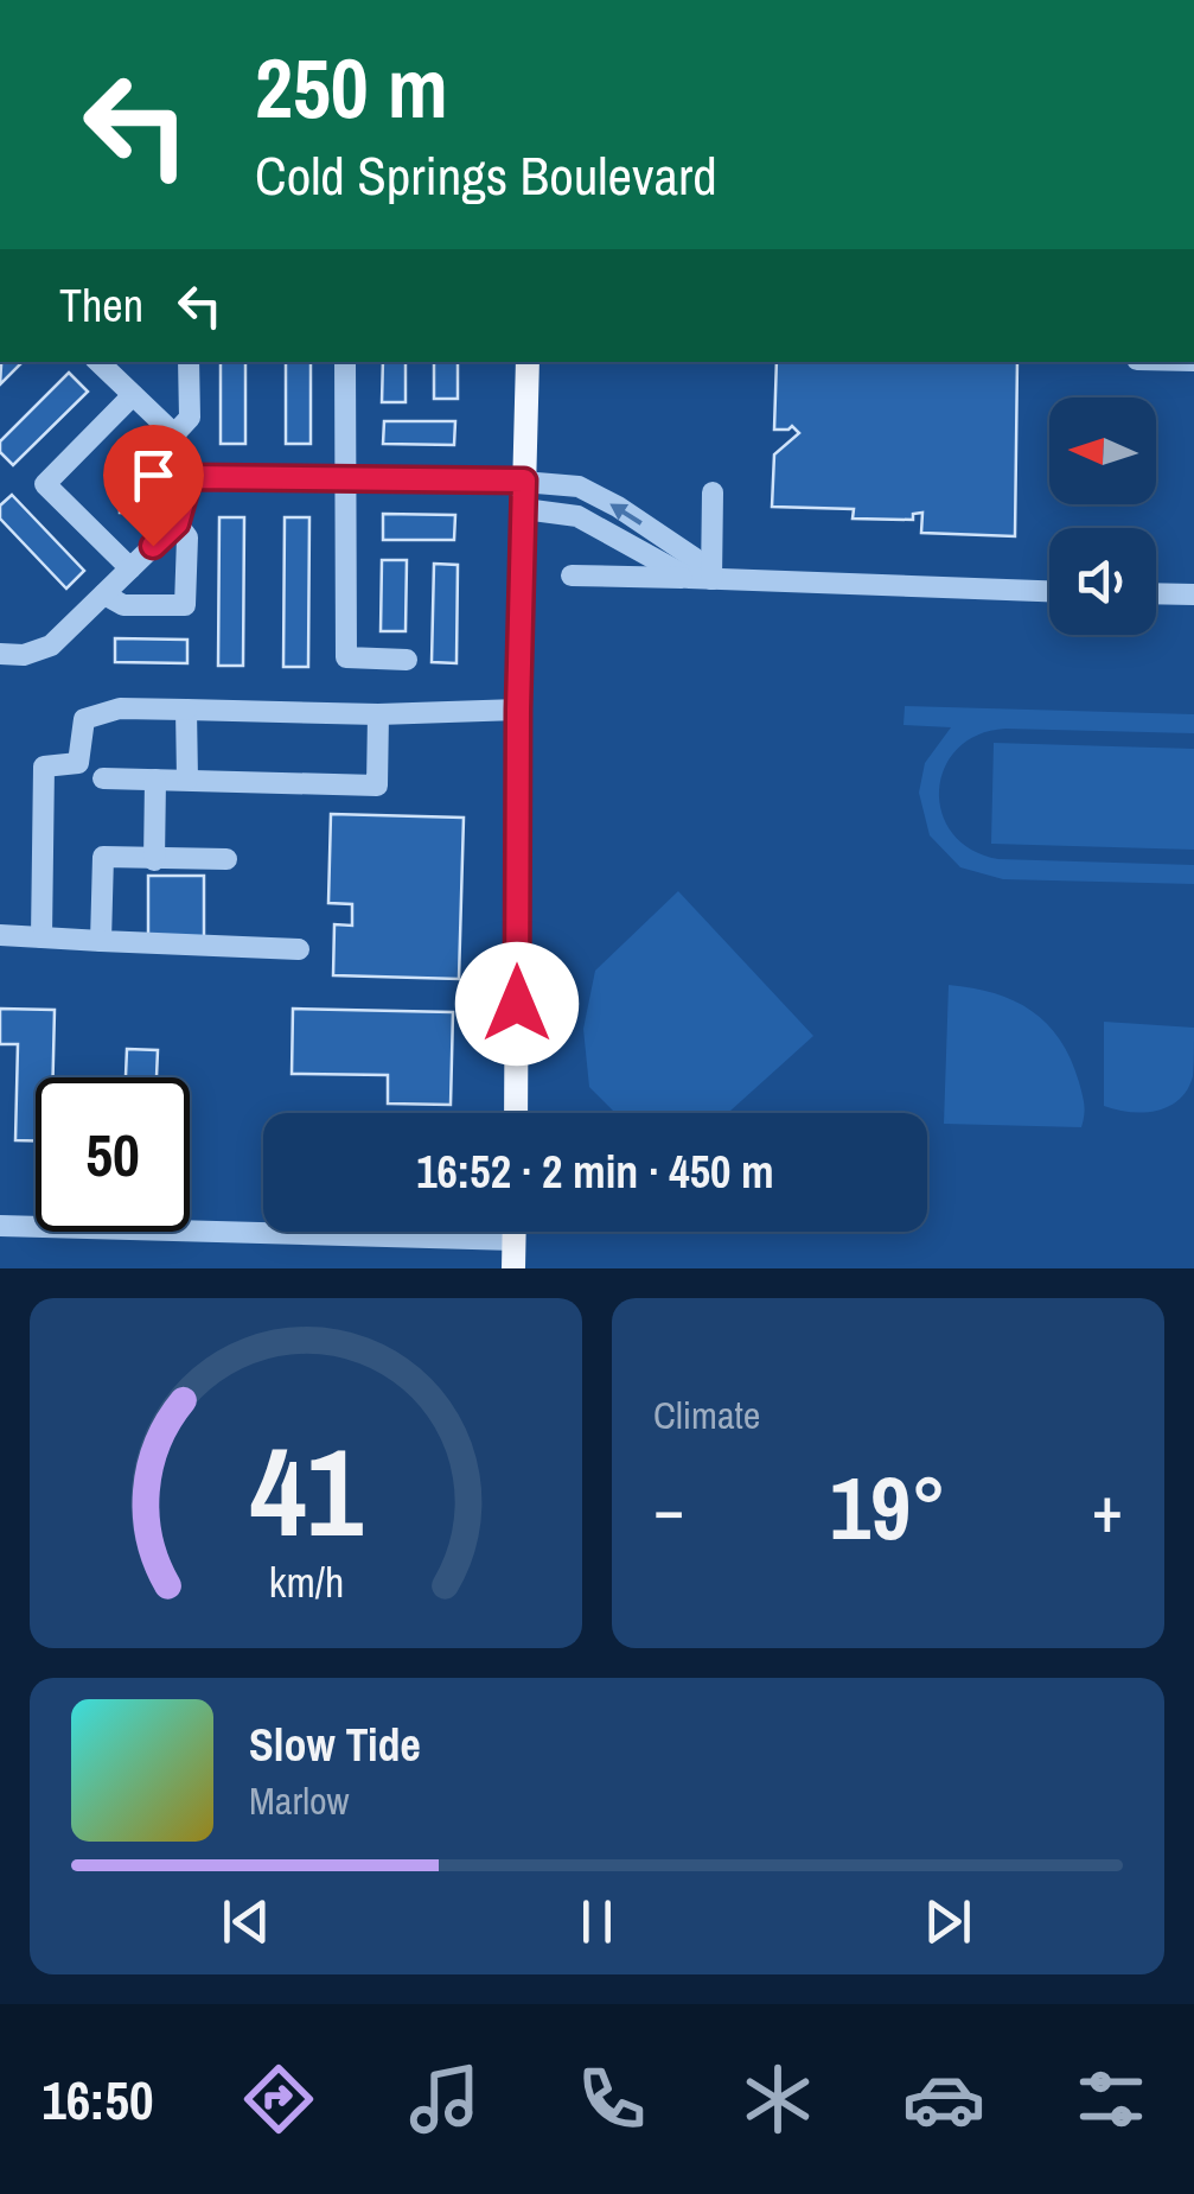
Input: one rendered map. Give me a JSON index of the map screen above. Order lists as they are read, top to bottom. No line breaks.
{"north":"left","page":{"turn":["250 m","Cold Springs Boulevard"],"then":"Then","limit":"50","trip":"16:52 · 2 min · 450 m","tile":"Climate","heat":["−","19°","+"],"song":["Slow Tide","Marlow"],"tabs":"16:50","gauge":["41","km/h"]}}
